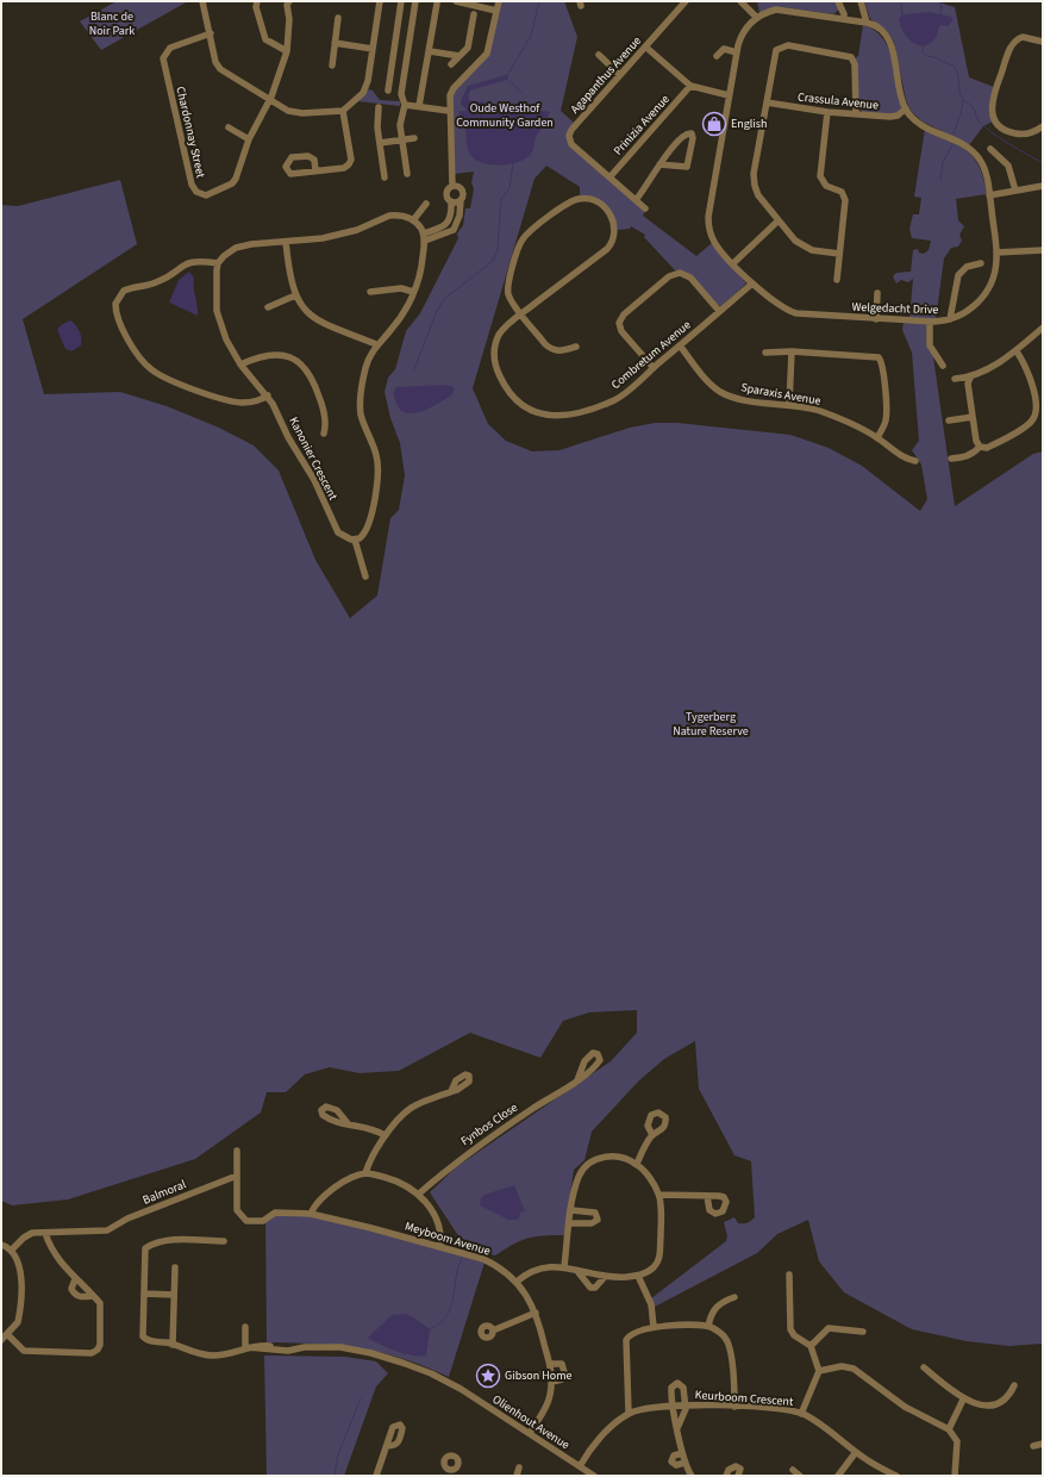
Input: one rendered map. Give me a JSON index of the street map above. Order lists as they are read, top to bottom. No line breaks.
{"streets":{"street":["Agapanthus Avenue","Crassula Avenue","Prinizia Avenue","Chardonnay Street","Welgedacht Drive","Combretum Avenue","Sparaxis Avenue","Kanonier Crescent","Fynbos Close","Balmoral","Meyboom Avenue","Keurboom Crescent","Olienhout Avenue"]},"crossings":[["Agapanthus Avenue","Prinizia Avenue"],["Crassula Avenue","Welgedacht Drive"],["Welgedacht Drive","Combretum Avenue"],["Combretum Avenue","Sparaxis Avenue"],["Balmoral","Meyboom Avenue"],["Meyboom Avenue","Olienhout Avenue"]],"parks":["Blanc de Noir Park","Oude Westhof Community Garden","Tygerberg Nature Reserve"],"places":{"shop":["English"],"place":["Gibson Home"]}}
